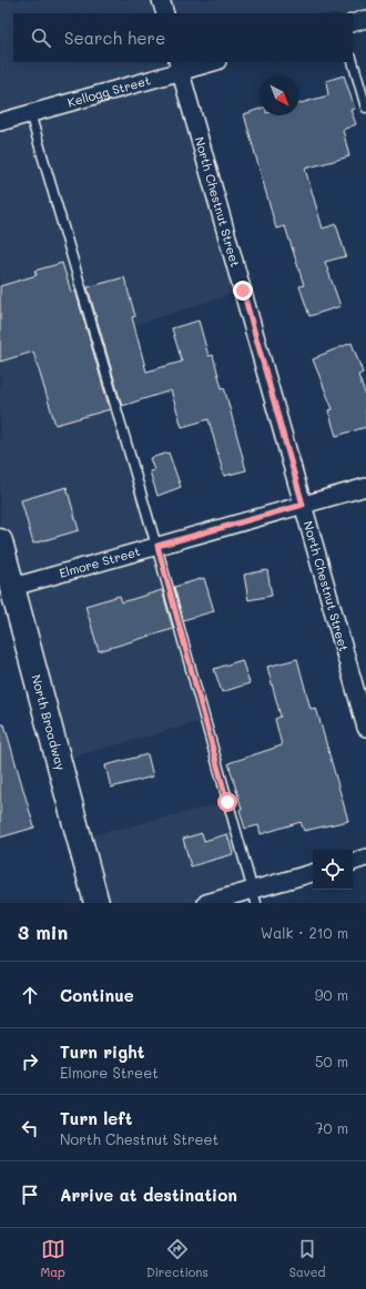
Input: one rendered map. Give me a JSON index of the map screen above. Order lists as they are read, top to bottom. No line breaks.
{"streets":{"main road":["North Broadway"],"street":["Kellogg Street","North Chestnut Street","Elmore Street"]},"crossings":[["Kellogg Street","North Chestnut Street"],["North Chestnut Street","Elmore Street"],["Elmore Street","North Broadway"]],"north":"bottom right","page":{"search":"Search here","heading":["3 min","Walk · 210 m"],"list":[["Continue","90 m"],["Turn right","Elmore Street","50 m"],["Turn left","North Chestnut Street","70 m"],"Arrive at destination"],"nav":["Map","Directions","Saved"]}}
